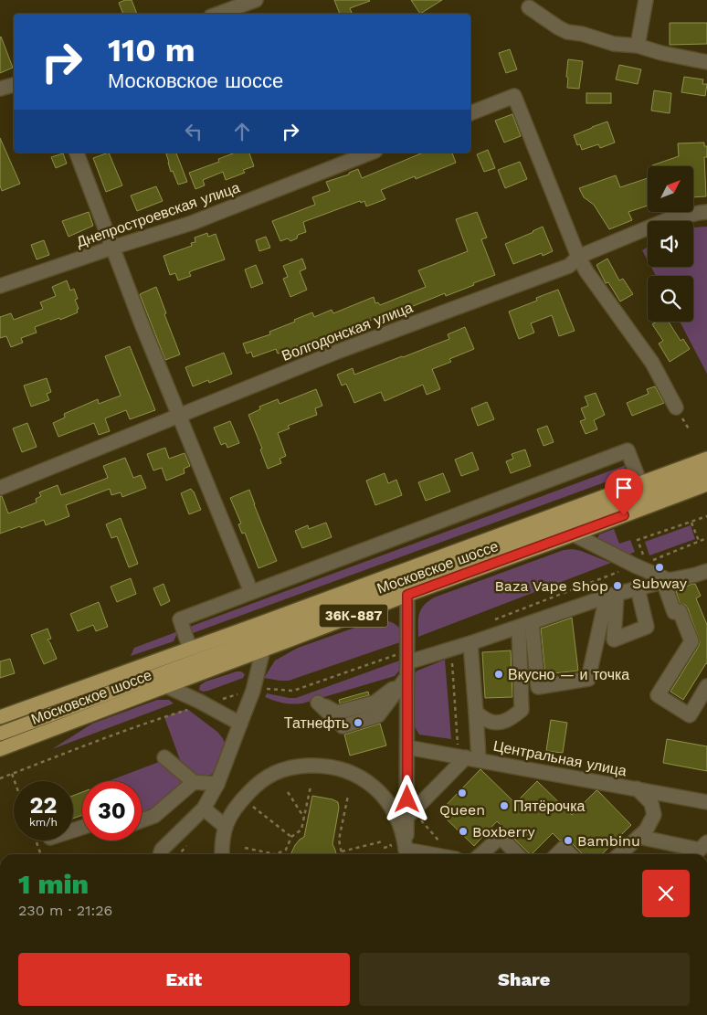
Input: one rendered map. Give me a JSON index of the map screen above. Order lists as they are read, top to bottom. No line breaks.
{"streets":{"main road":["Московское шоссе","36К-887"],"street":["Днепростроевская улица","Волгодонская улица","Центральная улица"]},"places":["Subway","Baza Vape Shop","Вкусно — и точка","Татнефть","Queen","Пятёрочка","Boxberry","Bambinu"],"north":"top right","page":{"turn":["110 m","Московское шоссе"],"speed":"22 km/h","limit":"30","heading":["1 min","230 m · 21:26"],"buttons":["Exit","Share"]}}
